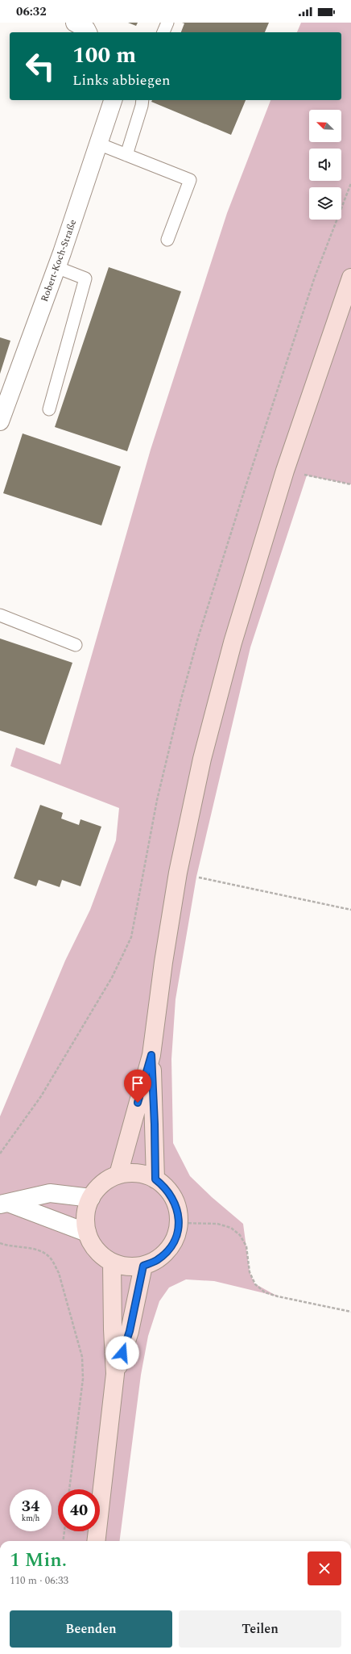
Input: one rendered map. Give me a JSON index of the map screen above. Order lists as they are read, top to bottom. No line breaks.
{"streets":{"street":["Robert-Koch-Straße"]},"north":"top left","page":{"status":"06:32","turn":["100 m","Links abbiegen"],"speed":"34 km/h","limit":"40","heading":["1 Min.","110 m · 06:33"],"buttons":["Beenden","Teilen"]}}
